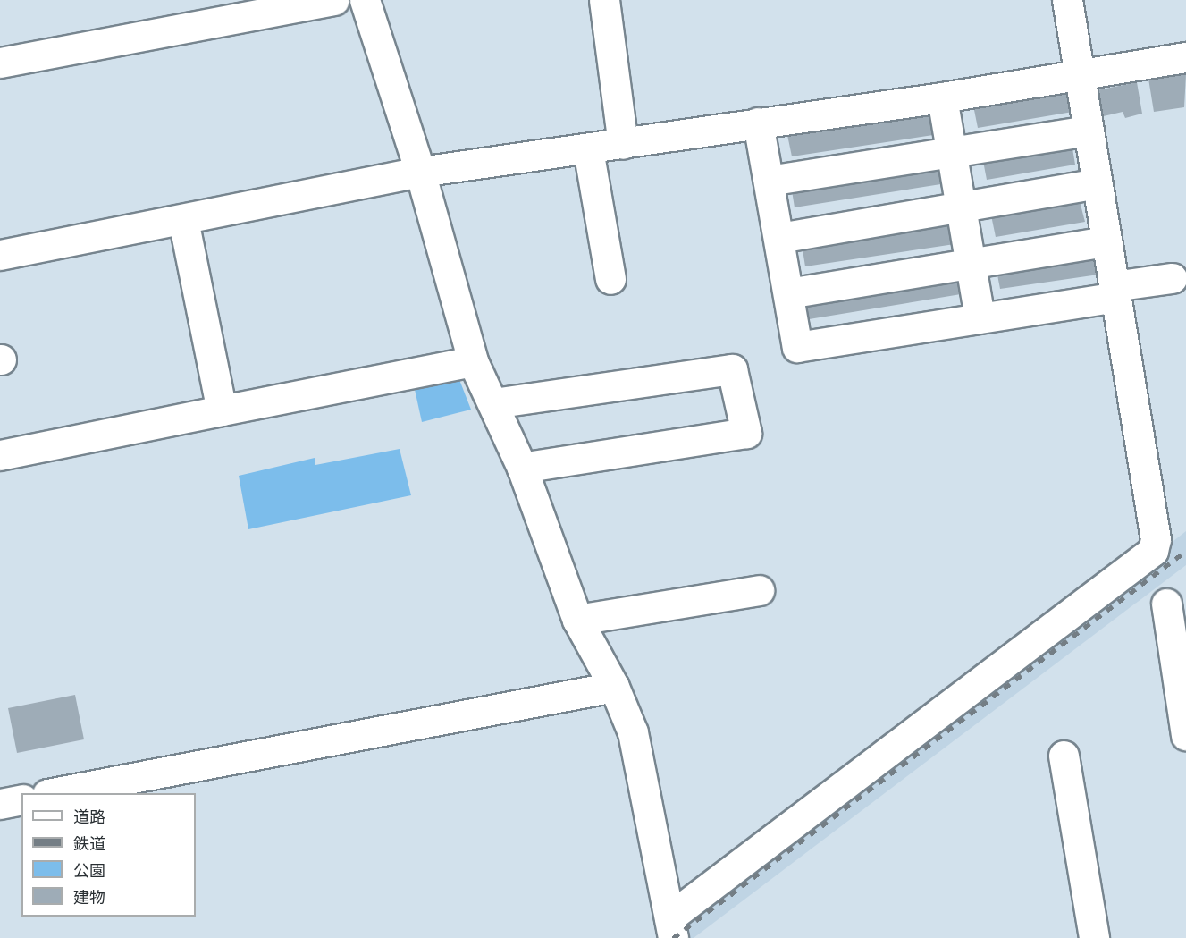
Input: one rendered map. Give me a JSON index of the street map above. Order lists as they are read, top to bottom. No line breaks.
{"legend":["道路","鉄道","公園","建物"]}
